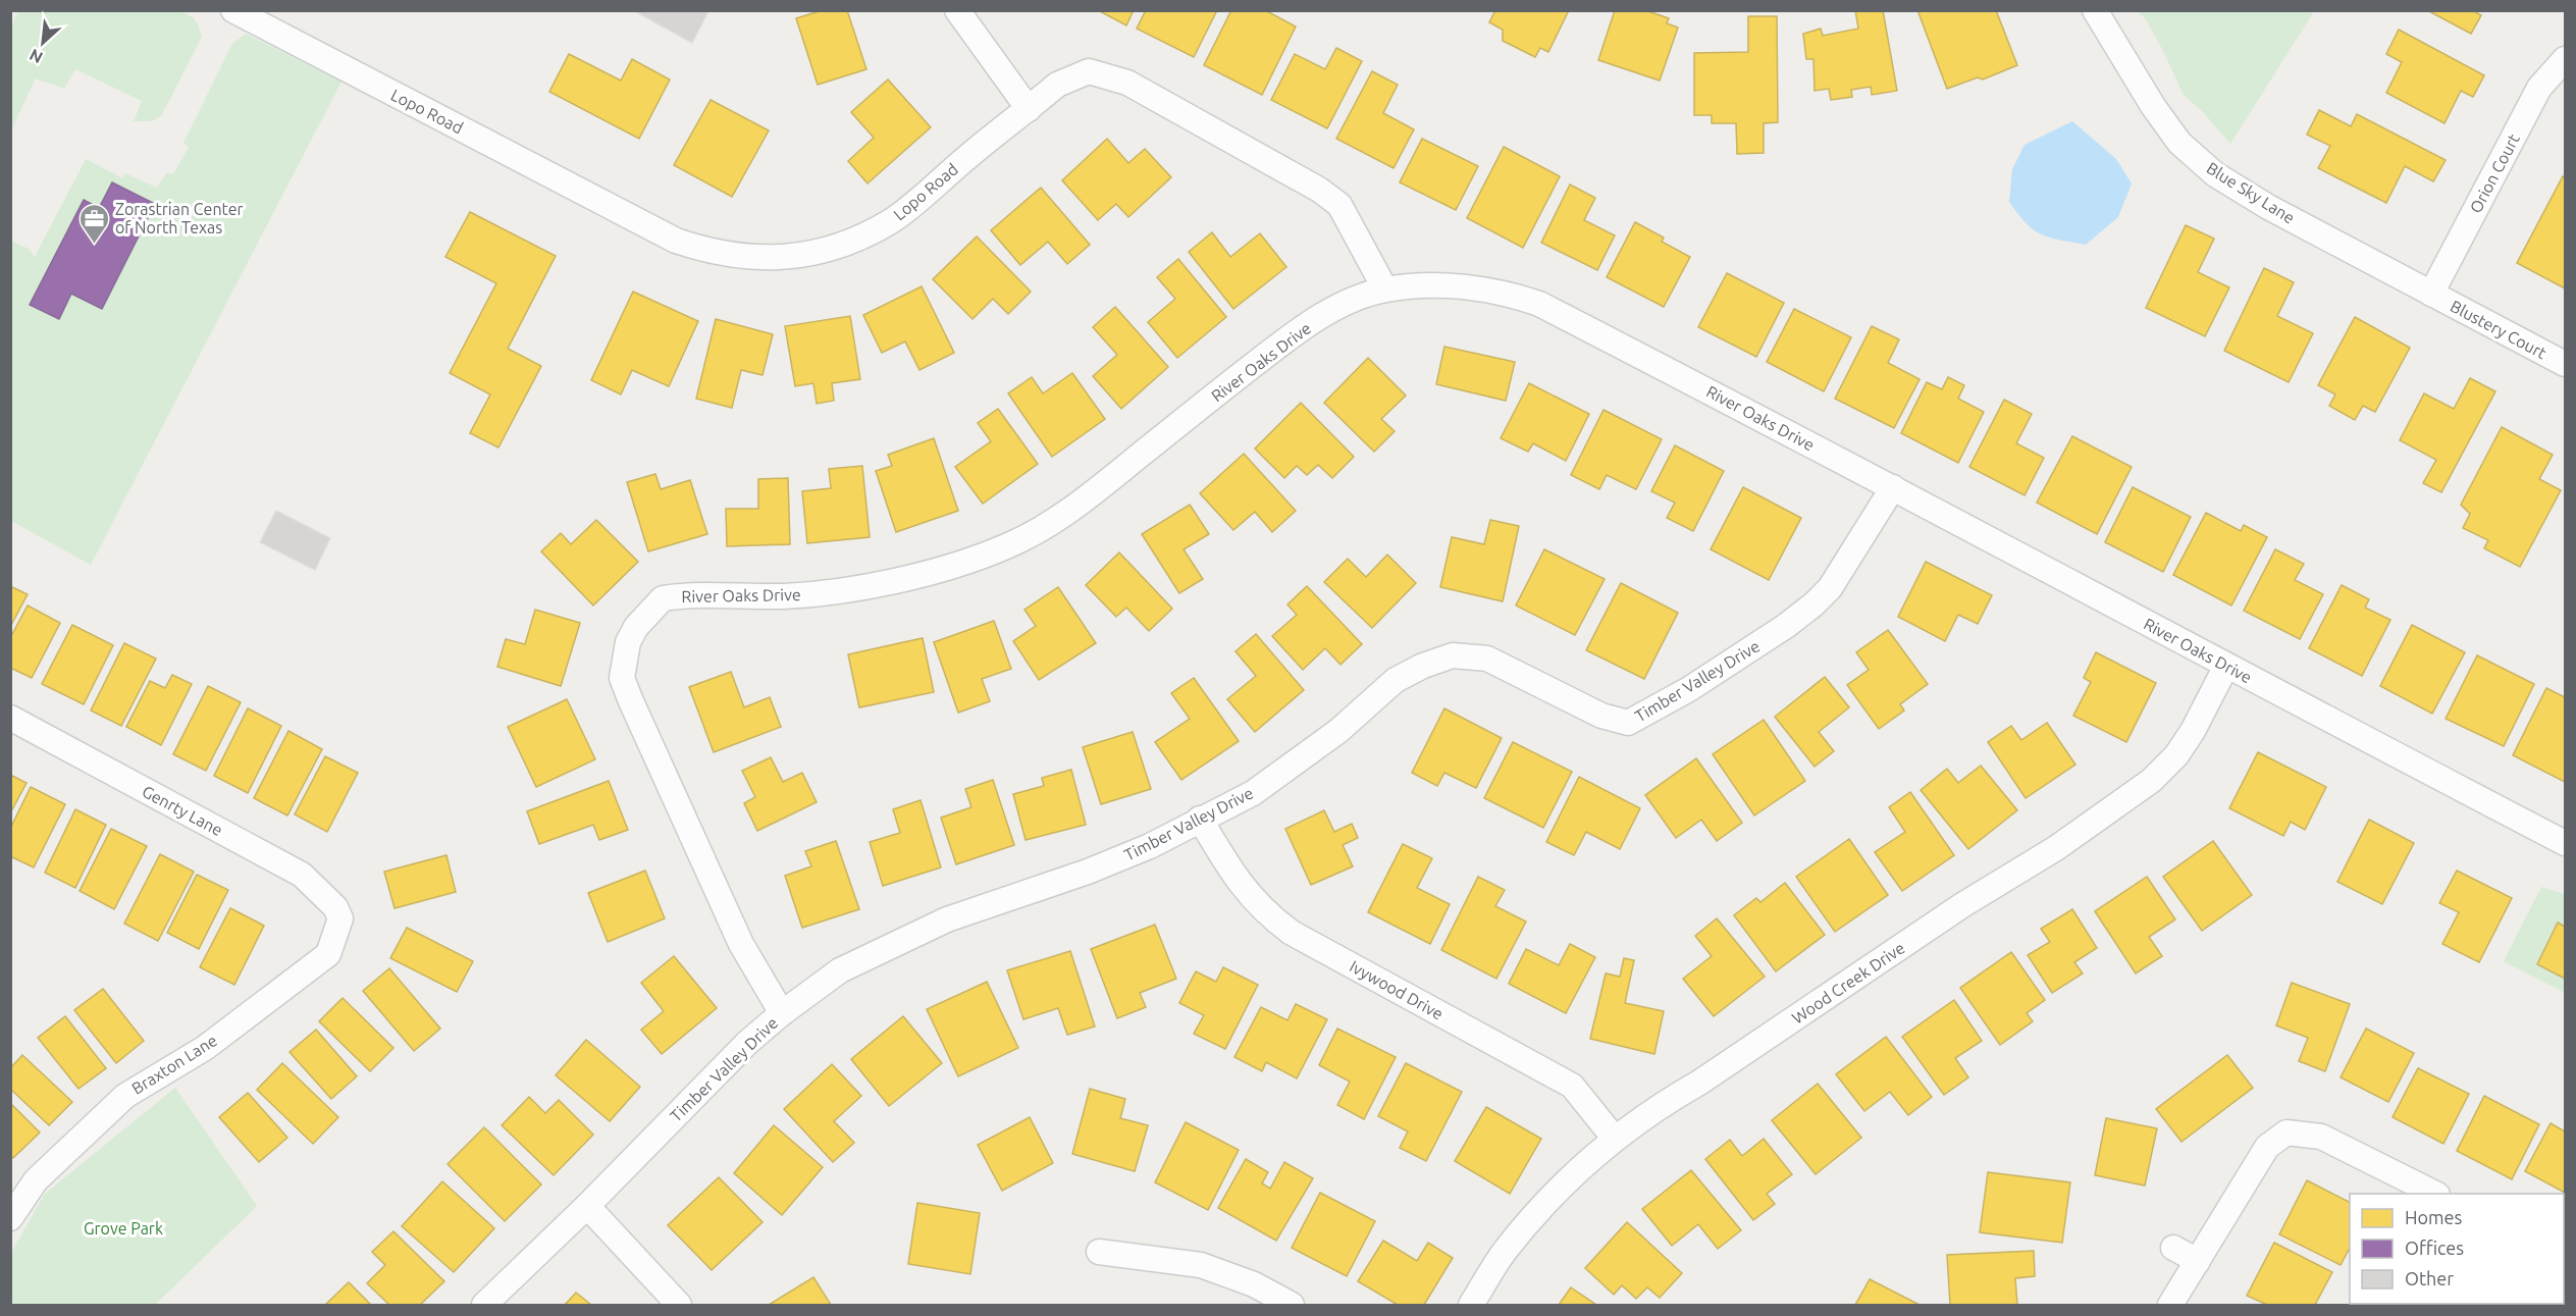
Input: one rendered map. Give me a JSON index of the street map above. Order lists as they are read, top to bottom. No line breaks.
{"streets":{"street":["Lopo Road","Orion Court","Blue Sky Lane","Blustery Court","River Oaks Drive","Timber Valley Drive","Genrty Lane","Wood Creek Drive","Ivywood Drive","Braxton Lane"]},"crossings":[["Lopo Road","River Oaks Drive"],["Orion Court","Blue Sky Lane"],["Orion Court","Blustery Court"],["Blue Sky Lane","Blustery Court"],["River Oaks Drive","Timber Valley Drive"],["River Oaks Drive","Wood Creek Drive"],["Timber Valley Drive","Ivywood Drive"],["Genrty Lane","Braxton Lane"],["Wood Creek Drive","Ivywood Drive"]],"parks":["Grove Park"],"places":{"office":["Zorastrian Center of North Texas"]},"legend":["Homes","Offices","Other"],"north":"bottom left"}
